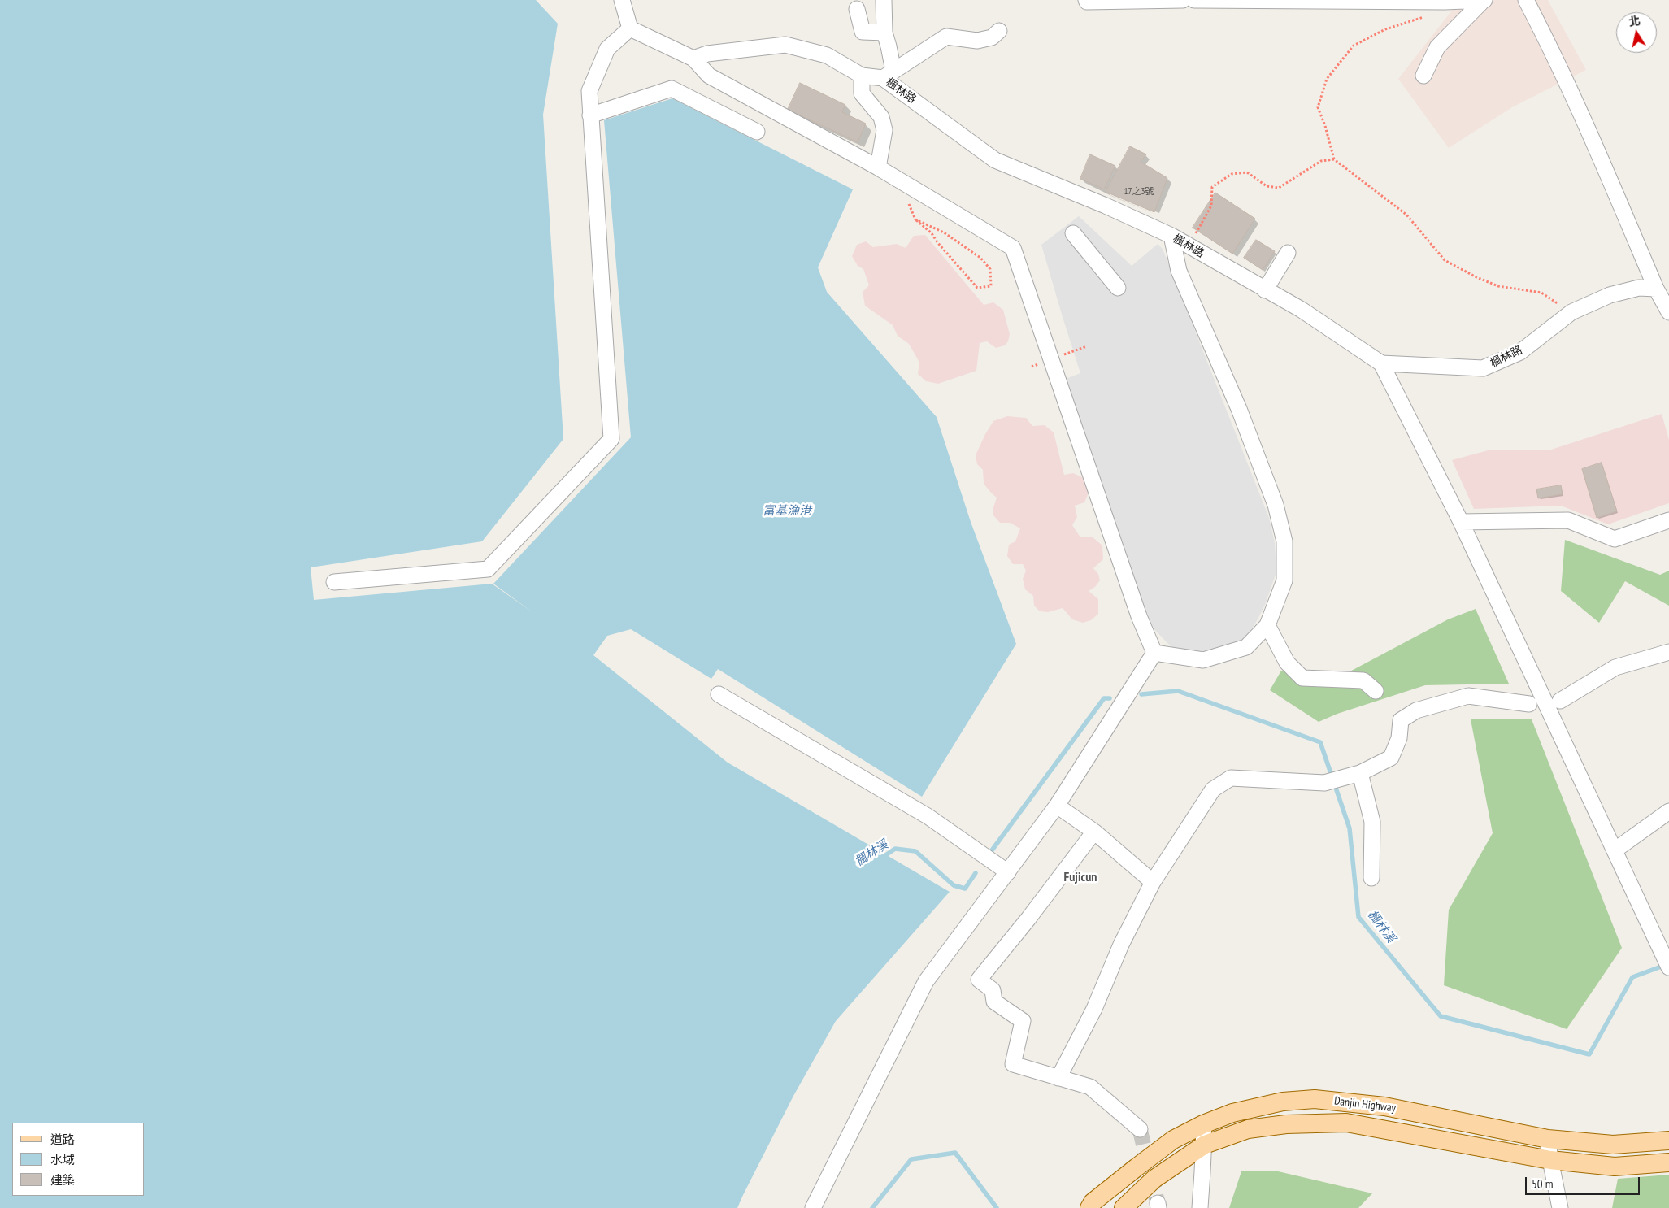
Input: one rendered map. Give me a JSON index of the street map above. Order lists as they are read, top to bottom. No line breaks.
{"streets":{"main road":["Danjin Highway"],"street":["楓林路"]},"districts":["Fujicun"],"water":["富基漁港","楓林溪"],"house_numbers":["17之3號"],"legend":["道路","水域","建築"],"scale_bar":"50 m","north":"top"}
